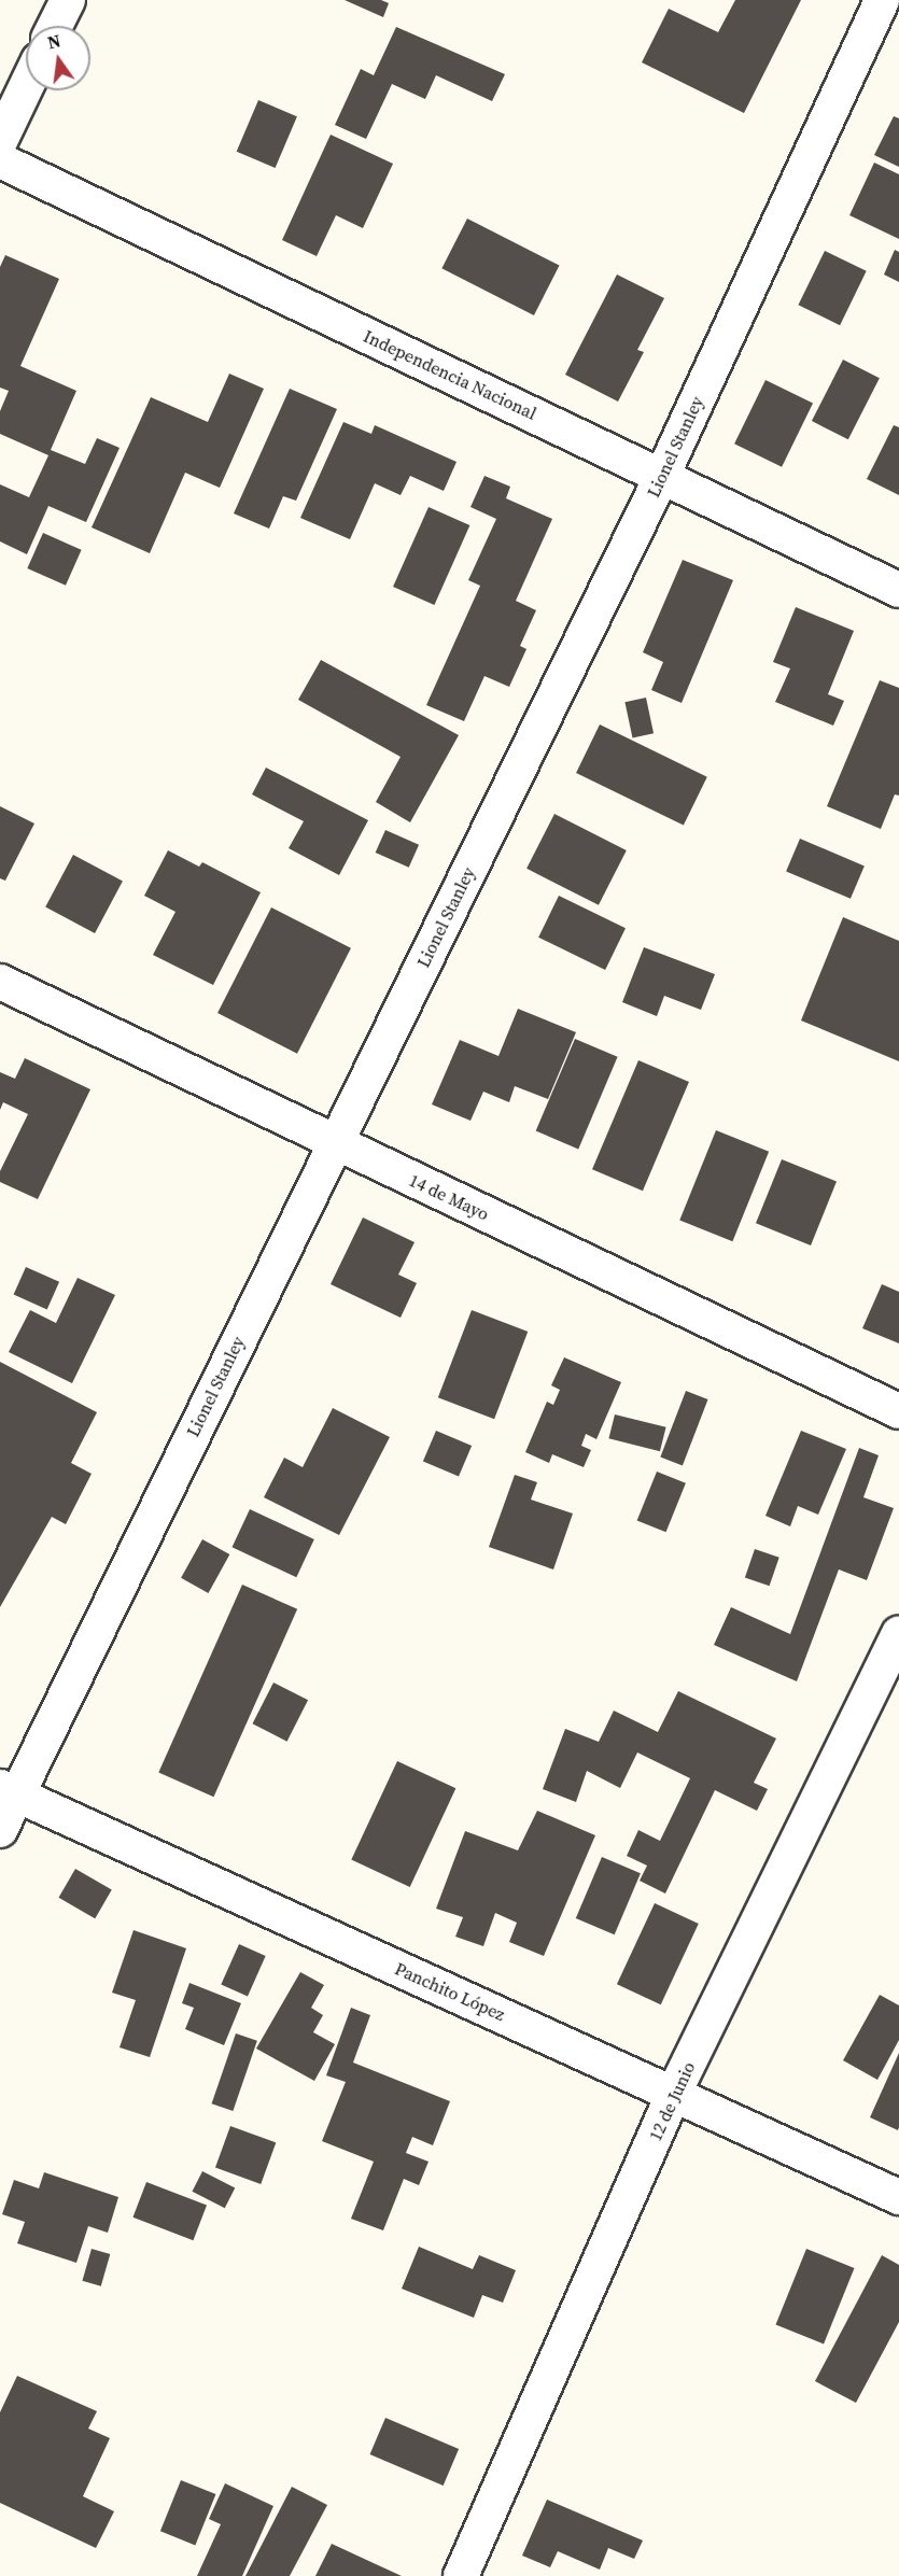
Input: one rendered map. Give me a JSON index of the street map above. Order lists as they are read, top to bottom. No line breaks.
{"streets":{"street":["Independencia Nacional","Lionel Stanley","14 de Mayo","Panchito López","12 de Junio"]},"crossings":[["Independencia Nacional","Lionel Stanley"],["Lionel Stanley","14 de Mayo"],["Lionel Stanley","Panchito López"],["Panchito López","12 de Junio"]],"north":"top"}
